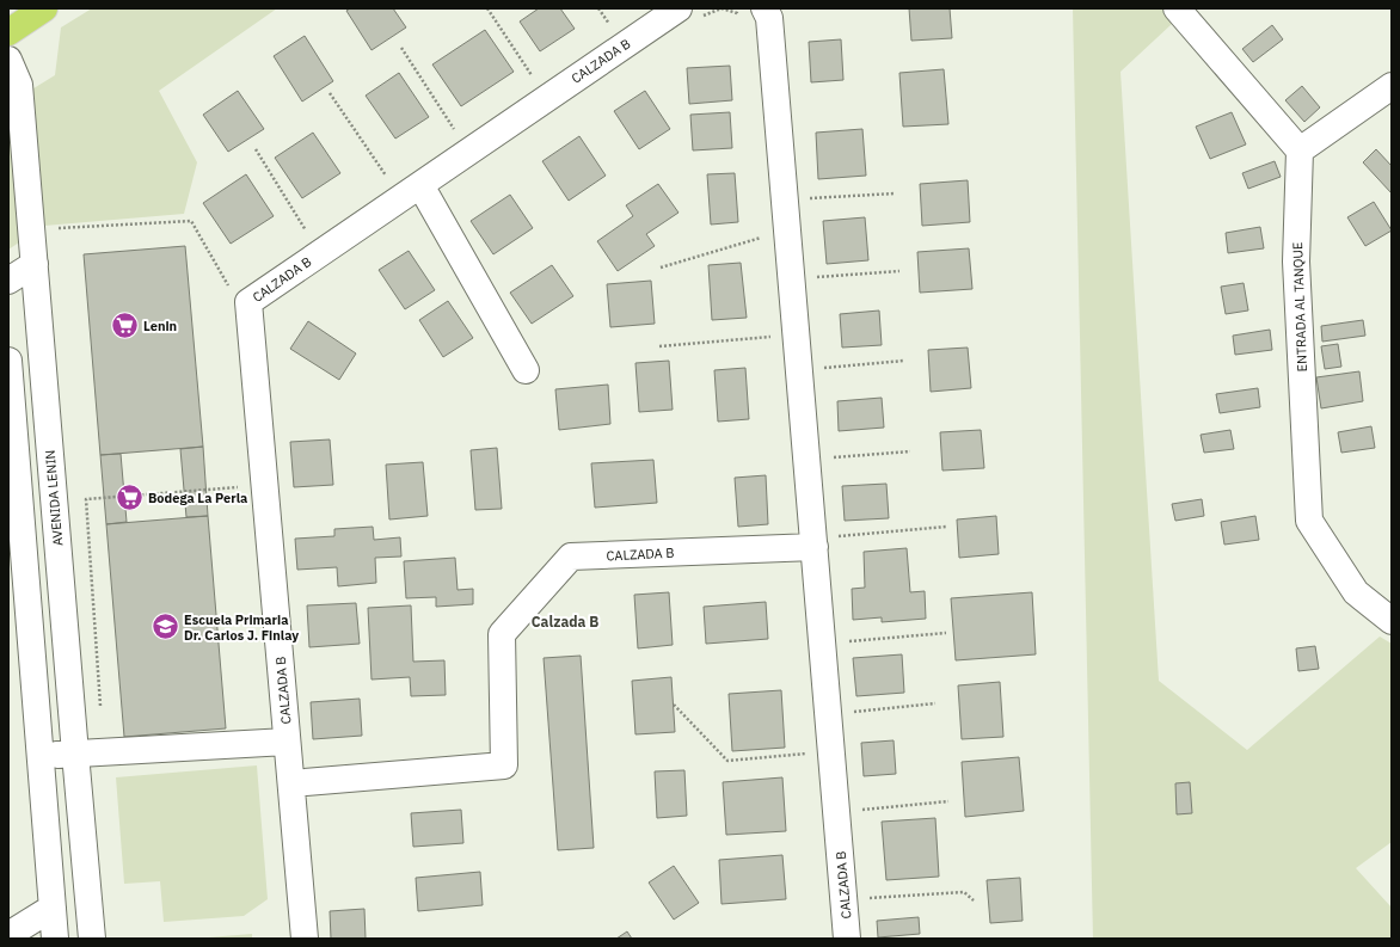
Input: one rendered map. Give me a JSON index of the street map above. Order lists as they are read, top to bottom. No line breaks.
{"streets":{"street":["CALZADA B","ENTRADA AL TANQUE","AVENIDA LENIN"]},"crossings":[["CALZADA B","AVENIDA LENIN"]],"districts":["Calzada B"],"places":{"supermarket":["Lenin","Bodega La Perla"],"school or university":["Escuela Primaria Dr. Carlos J. Finlay"]}}
